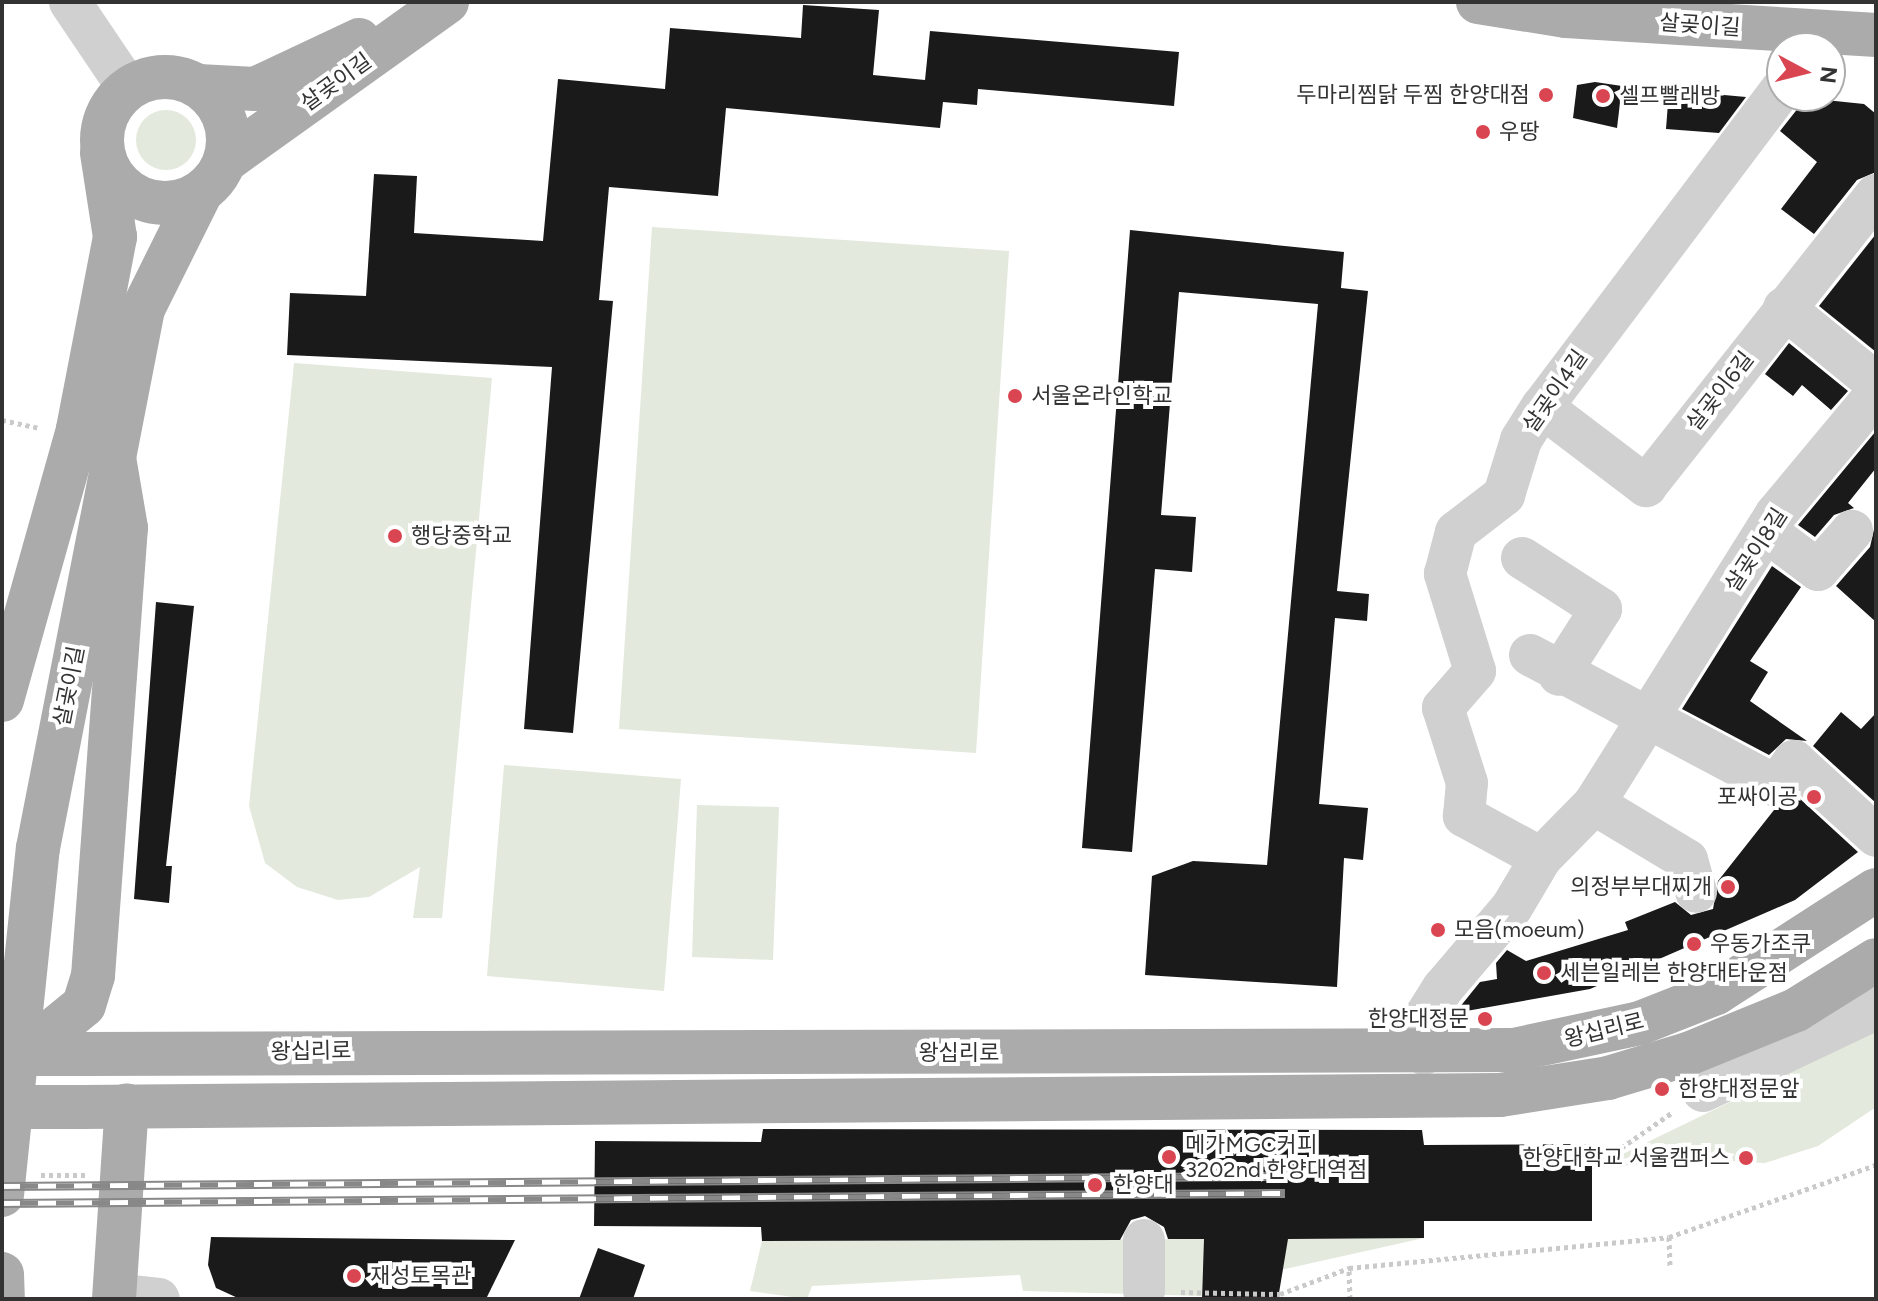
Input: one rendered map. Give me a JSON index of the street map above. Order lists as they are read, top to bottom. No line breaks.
{"streets":{"main road":["살곶이길","왕십리로"],"street":["살곶이4길","살곶이6길","살곶이8길"]},"crossings":[["살곶이4길","살곶이6길"],["살곶이4길","살곶이8길"],["살곶이8길","왕십리로"]],"places":["두마리찜닭 두찜 한양대점","셀프빨래방","우땅","서울온라인학교","행당중학교","포싸이공","의정부부대찌개","모음(moeum)","우동가조쿠","세븐일레븐 한양대타운점","한양대정문","한양대정문앞","메가MGC커피 3202nd 한양대역점","한양대학교 서울캠퍼스","한양대","재성토목관"],"north":"right"}
